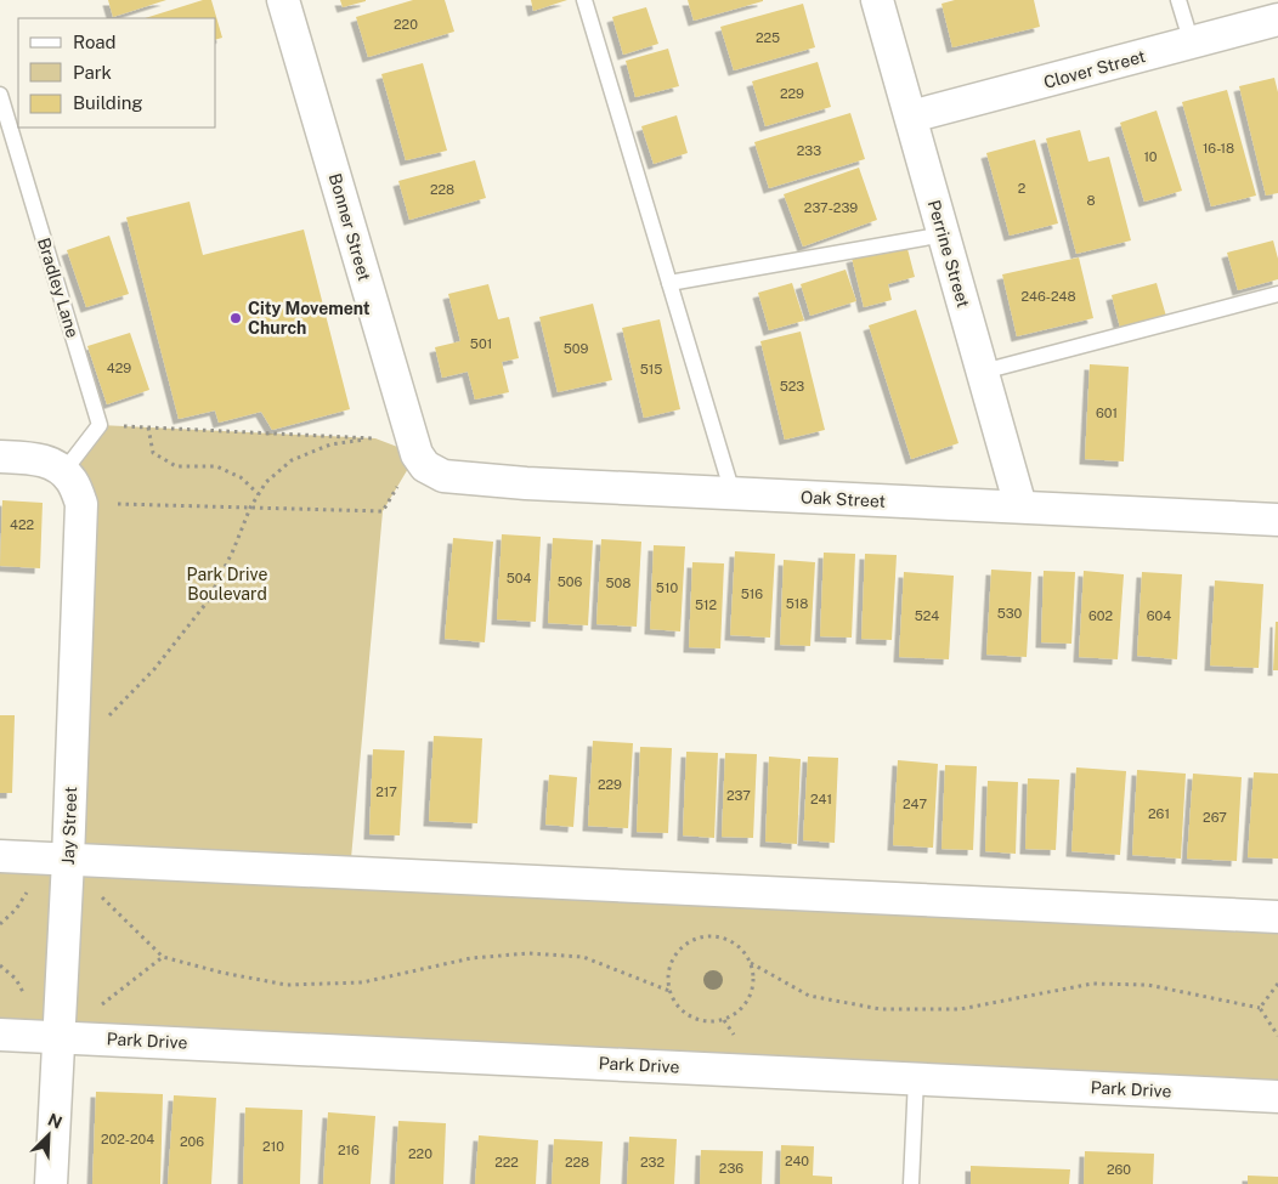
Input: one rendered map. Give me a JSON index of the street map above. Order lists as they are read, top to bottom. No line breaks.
{"streets":{"street":["Clover Street","Bonner Street","Perrine Street","Oak Street","Jay Street","Park Drive"],"lane":["Bradley Lane"]},"crossings":[["Clover Street","Perrine Street"],["Bonner Street","Oak Street"],["Perrine Street","Oak Street"],["Jay Street","Park Drive"]],"parks":["Park Drive Boulevard"],"places":["City Movement Church"],"house_numbers":["220","225","229","16-18","233","10","2","228","8","237-239","246-248","501","509","429","515","523","601","422","504","506","508","510","516","518","512","530","524","602","604","229","217","237","241","247","261","267","202-204","206","210","216","220","240","222","228","232","236","260"],"legend":["Road","Park","Building"],"north":"top right"}
